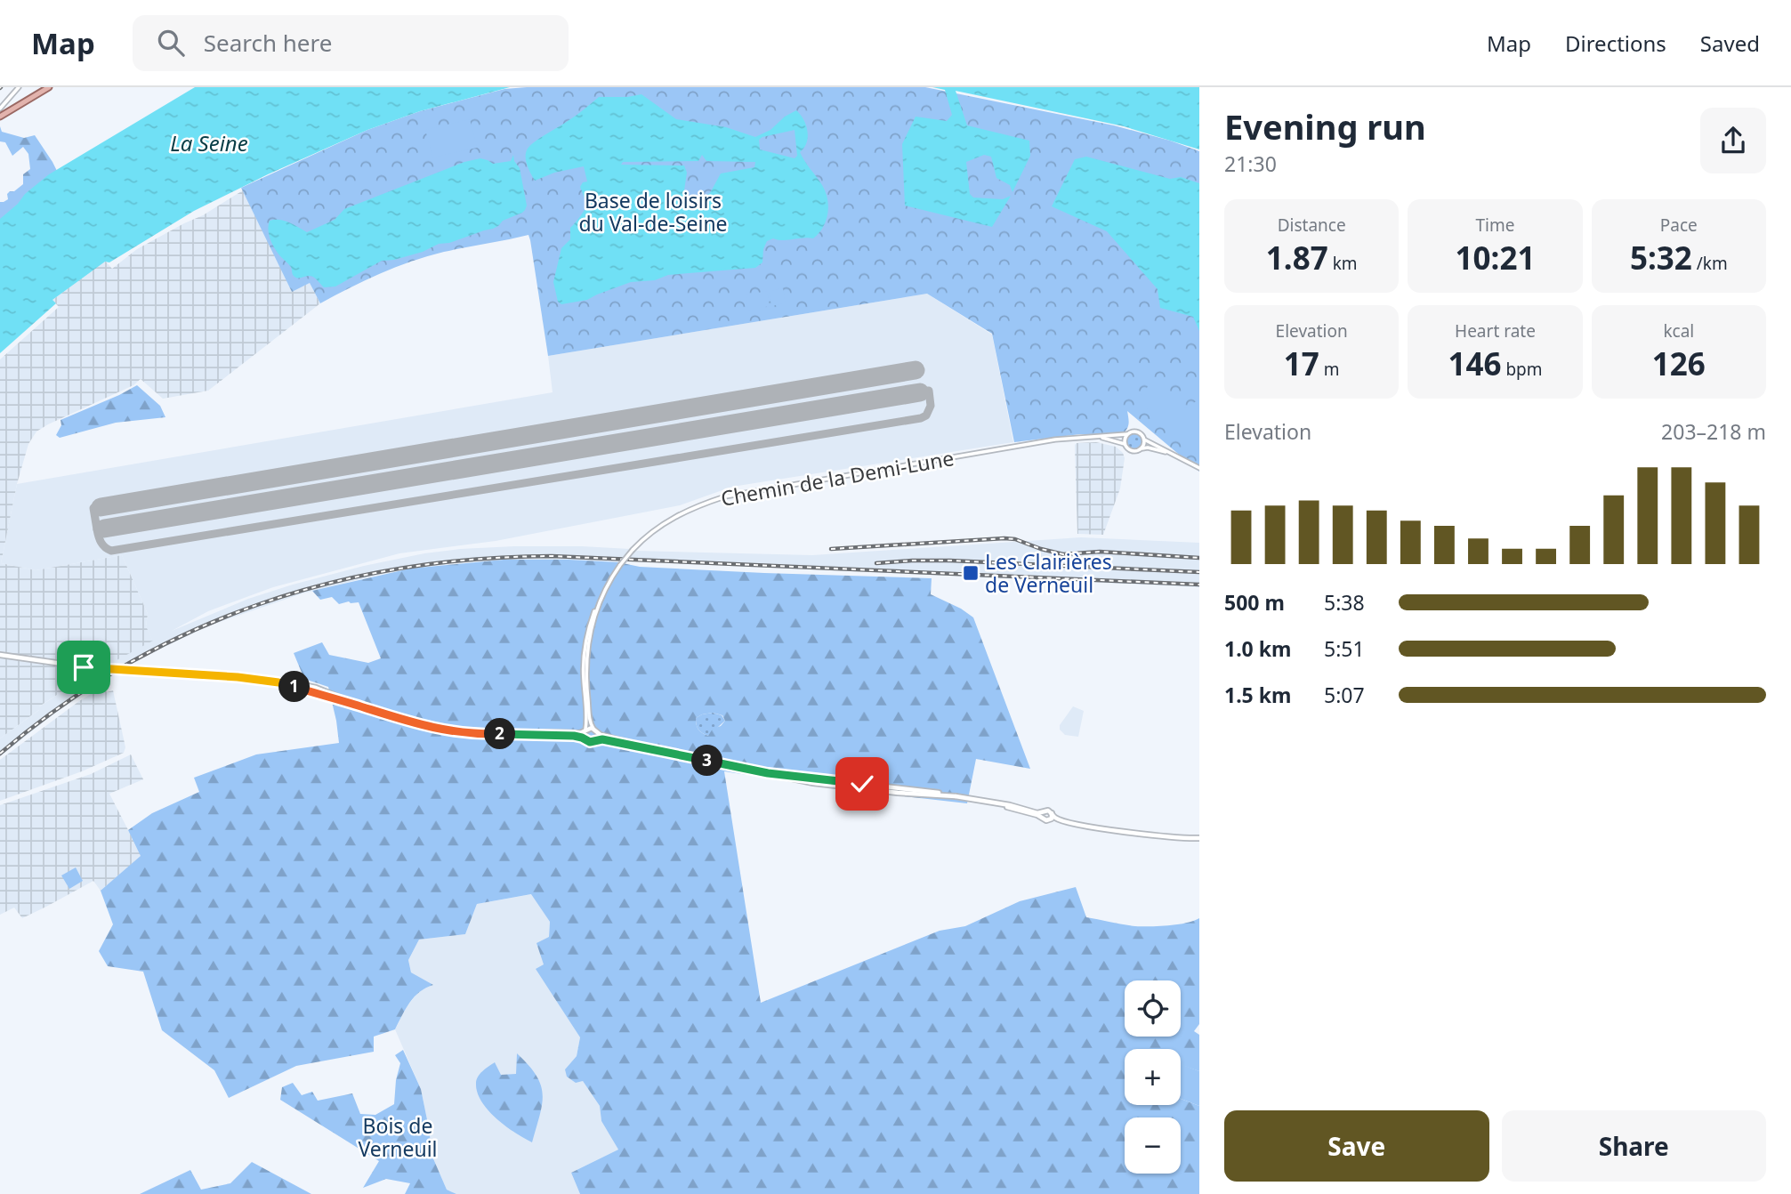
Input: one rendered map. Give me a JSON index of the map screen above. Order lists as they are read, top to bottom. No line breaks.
{"streets":{"street":["Chemin de la Demi-Lune"]},"water":["La Seine"],"parks":["Base de loisirs du Val-de-Seine","Bois de Verneuil"],"places":{"transit":["Les Clairières de Verneuil"]},"page":{"header":"Map","search":"Search here","nav":["Map","Directions","Saved"],"heading":["Evening run","21:30"],"stats":[["Distance","1.87 km"],["Time","10:21"],["Pace","5:32 /km"],["Elevation","17 m"],["Heart rate","146 bpm"],["kcal","126"]],"chart":["Elevation","203–218 m"],"list":[{"name":"500 m","note":"5:38"},{"name":"1.0 km","note":"5:51"},{"name":"1.5 km","note":"5:07"}],"pins":["1","2","3"],"map_buttons":["+","−"],"buttons":["Save","Share"]}}
